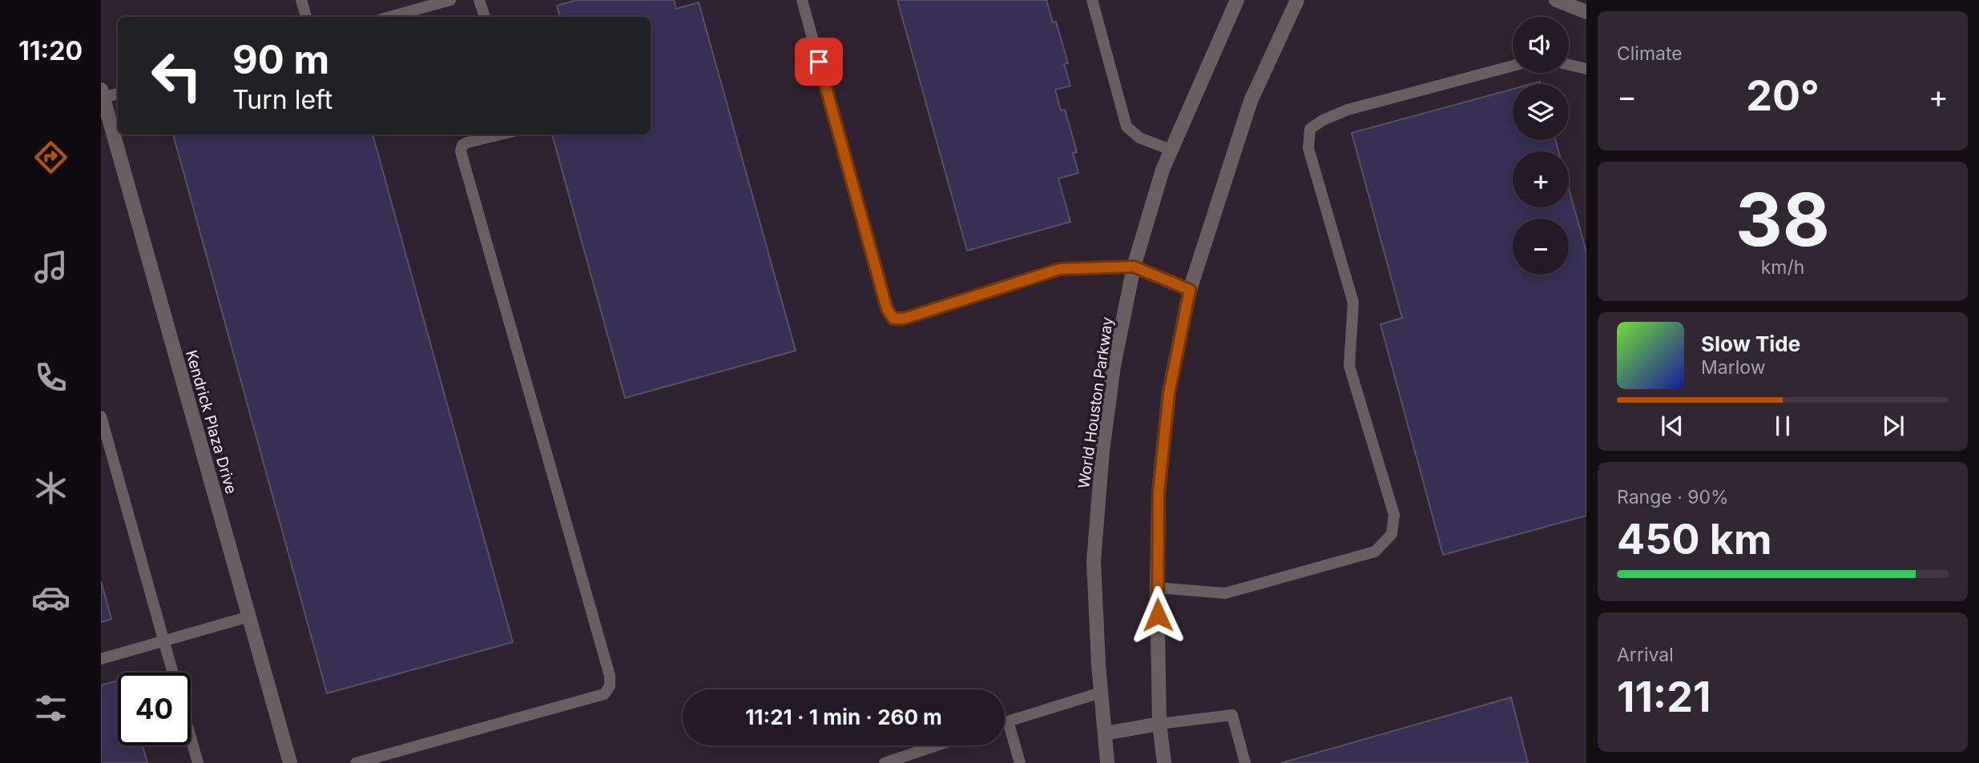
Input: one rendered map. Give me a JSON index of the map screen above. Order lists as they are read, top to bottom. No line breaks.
{"streets":{"street":["World Houston Parkway","Kendrick Plaza Drive"]},"page":{"tabs":"11:20","tile":["Climate",["38","km/h"],["Range · 90%","450 km"],["Arrival","11:21"]],"map_buttons":["+","−"],"turn":["90 m","Turn left"],"heat":["−","20°","+"],"song":["Slow Tide","Marlow"],"limit":"40","trip":"11:21 · 1 min · 260 m"}}
